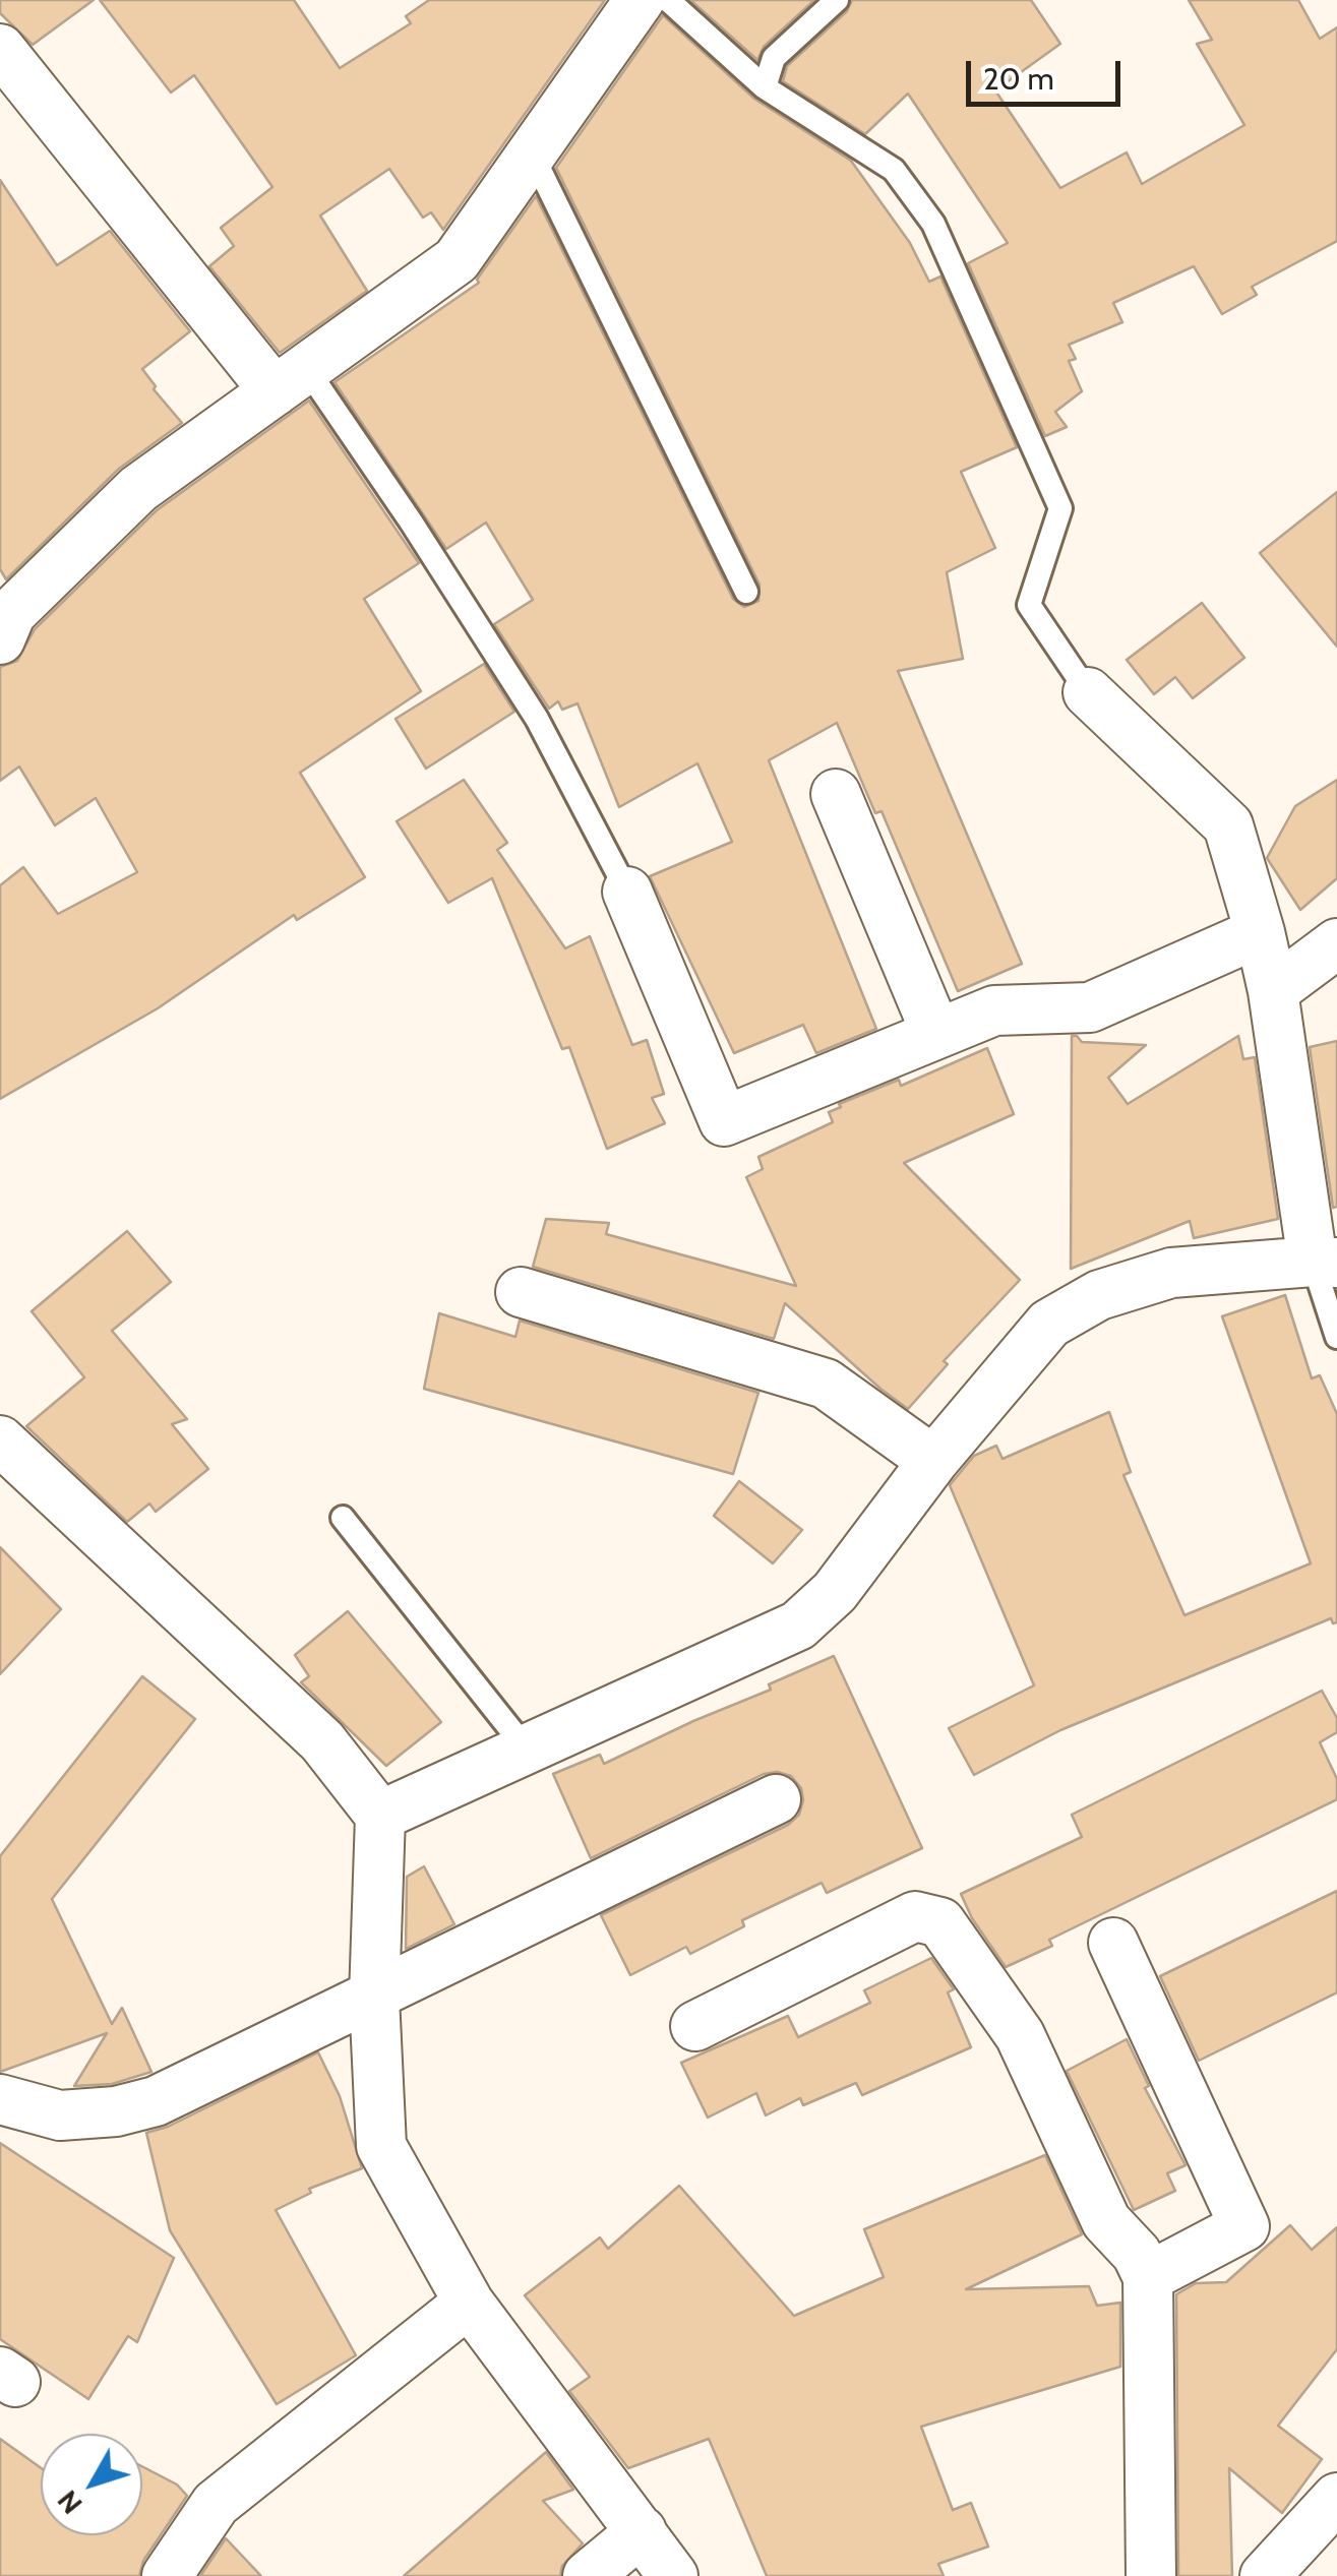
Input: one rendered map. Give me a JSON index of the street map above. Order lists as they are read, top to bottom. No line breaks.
{"scale_bar":"20 m","north":"bottom left"}
